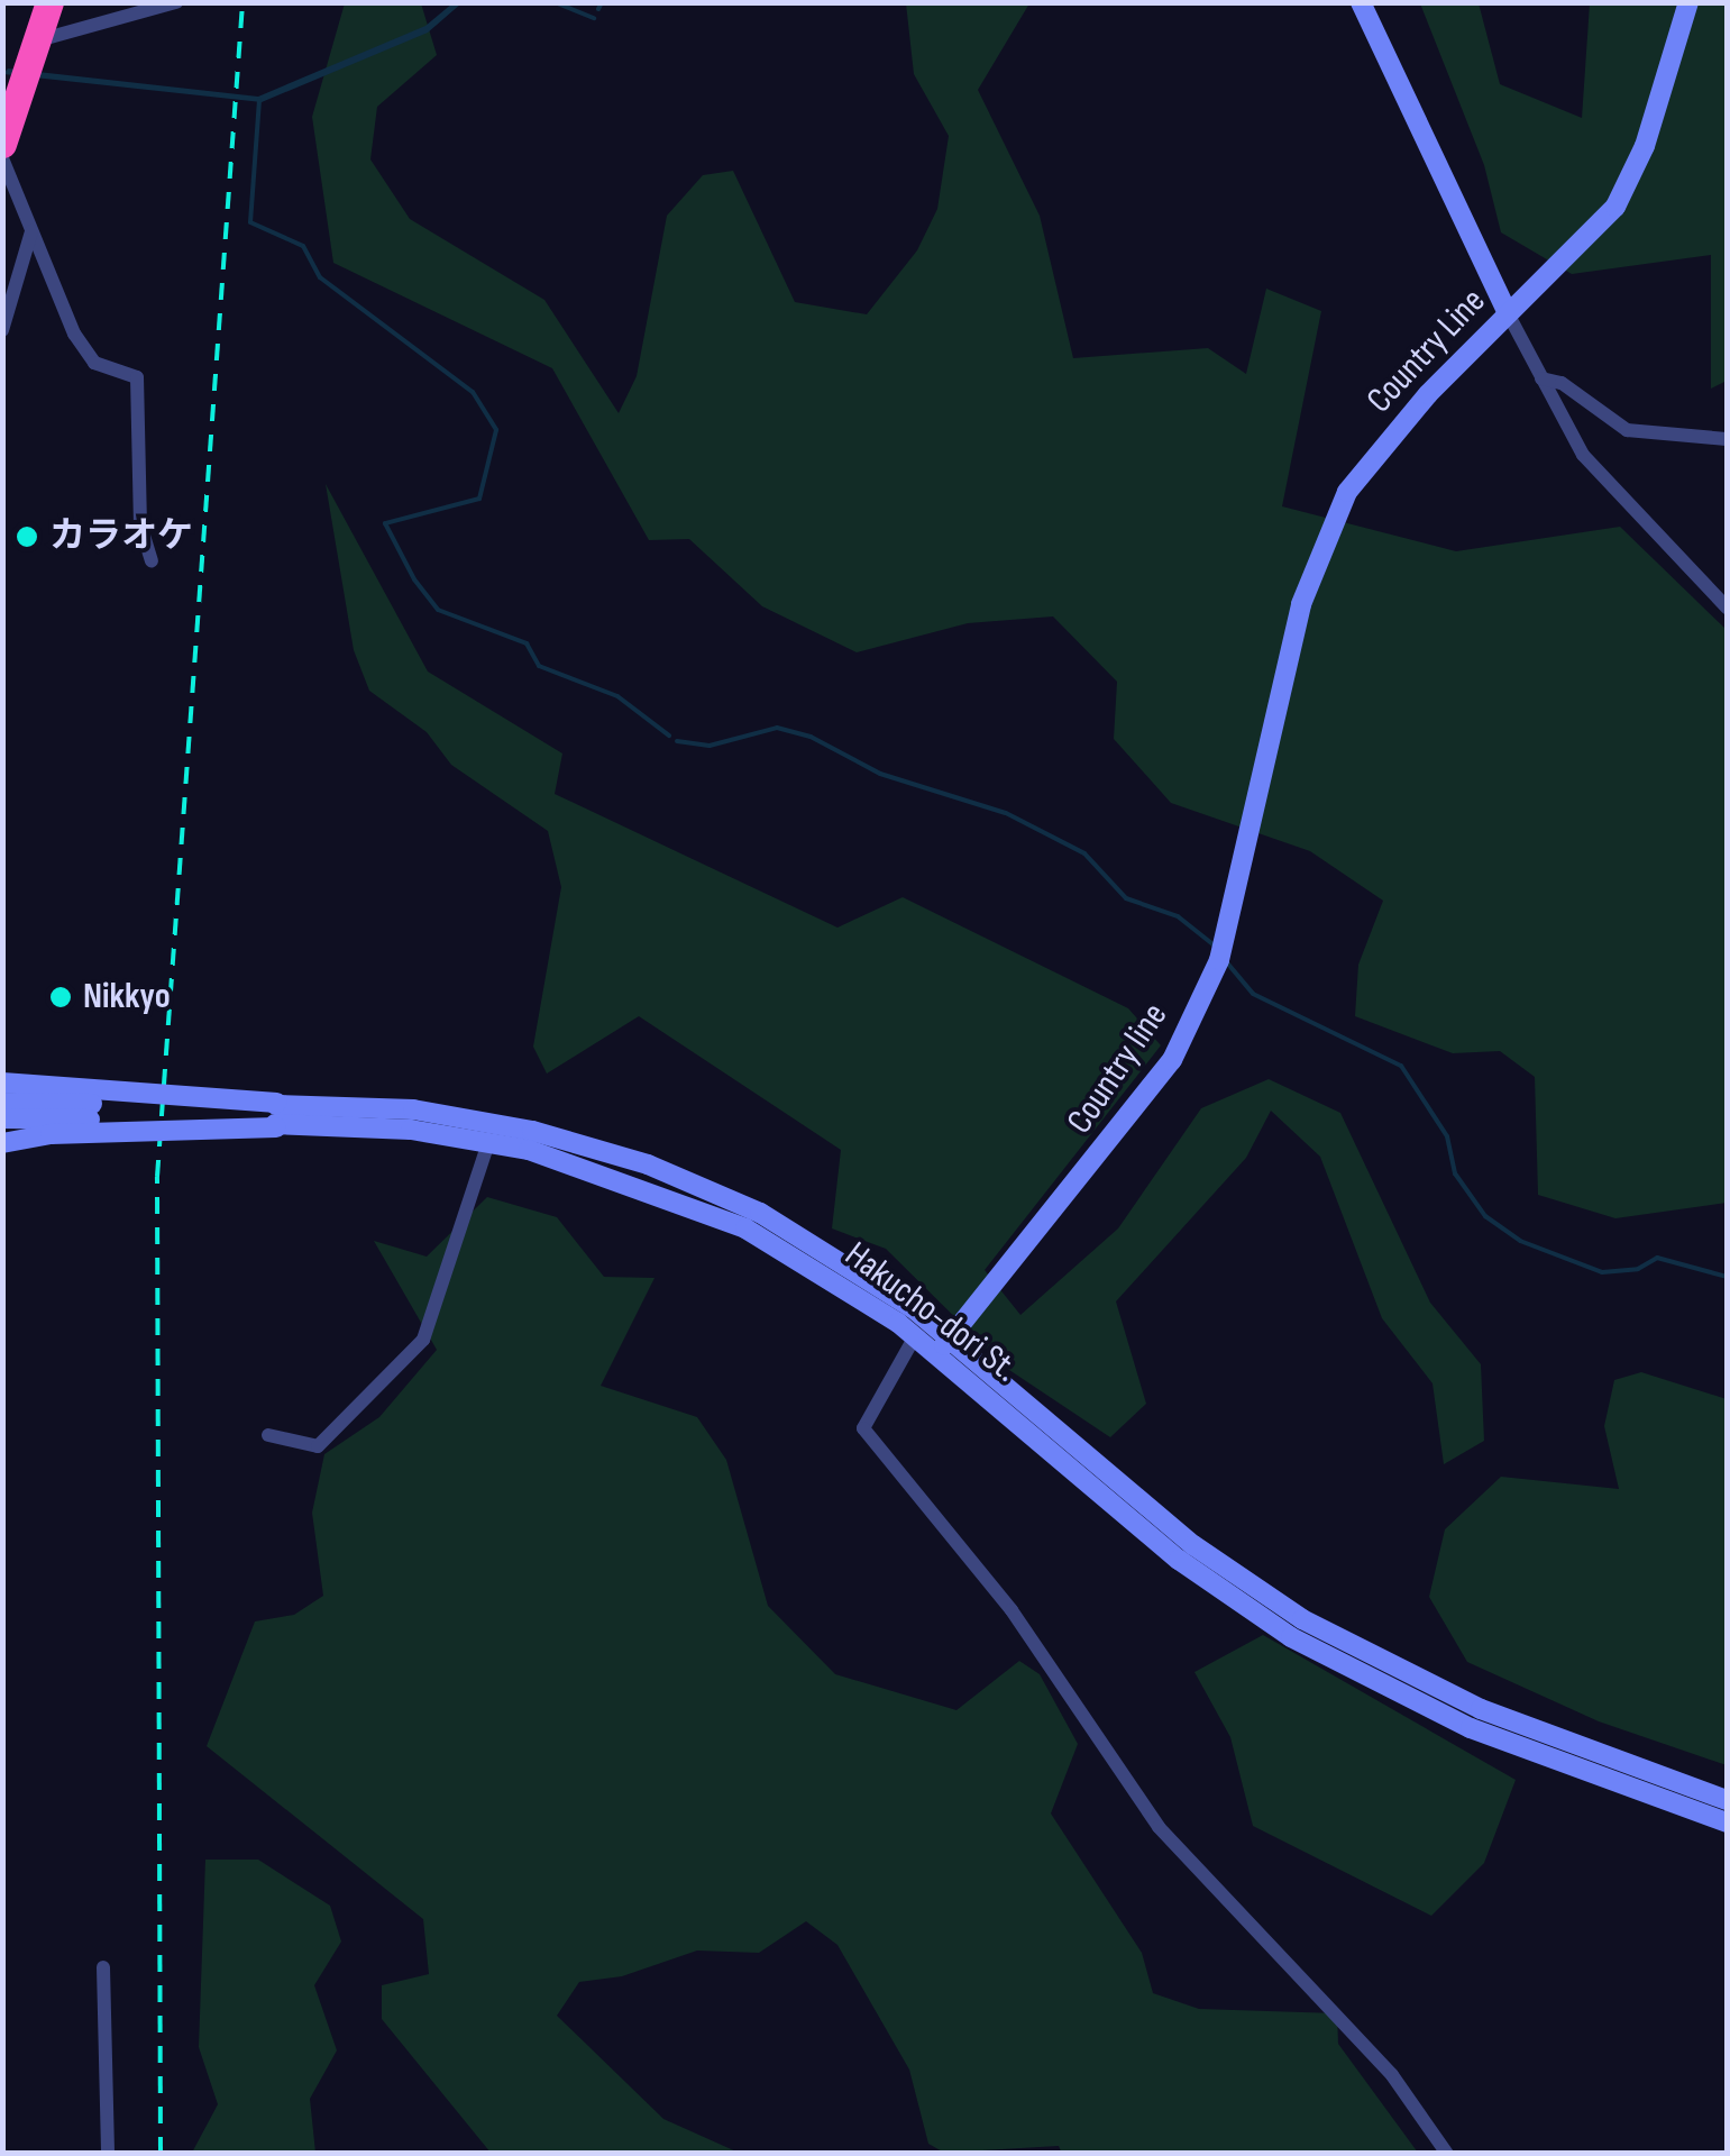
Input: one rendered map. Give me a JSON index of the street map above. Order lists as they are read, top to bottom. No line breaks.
{"streets":{"main road":["Country Line","Country line","Hakucho-dori St."]},"crossings":[["Country Line","Country line"],["Country line","Hakucho-dori St."]],"places":["カラオケ","Nikkyo"]}
